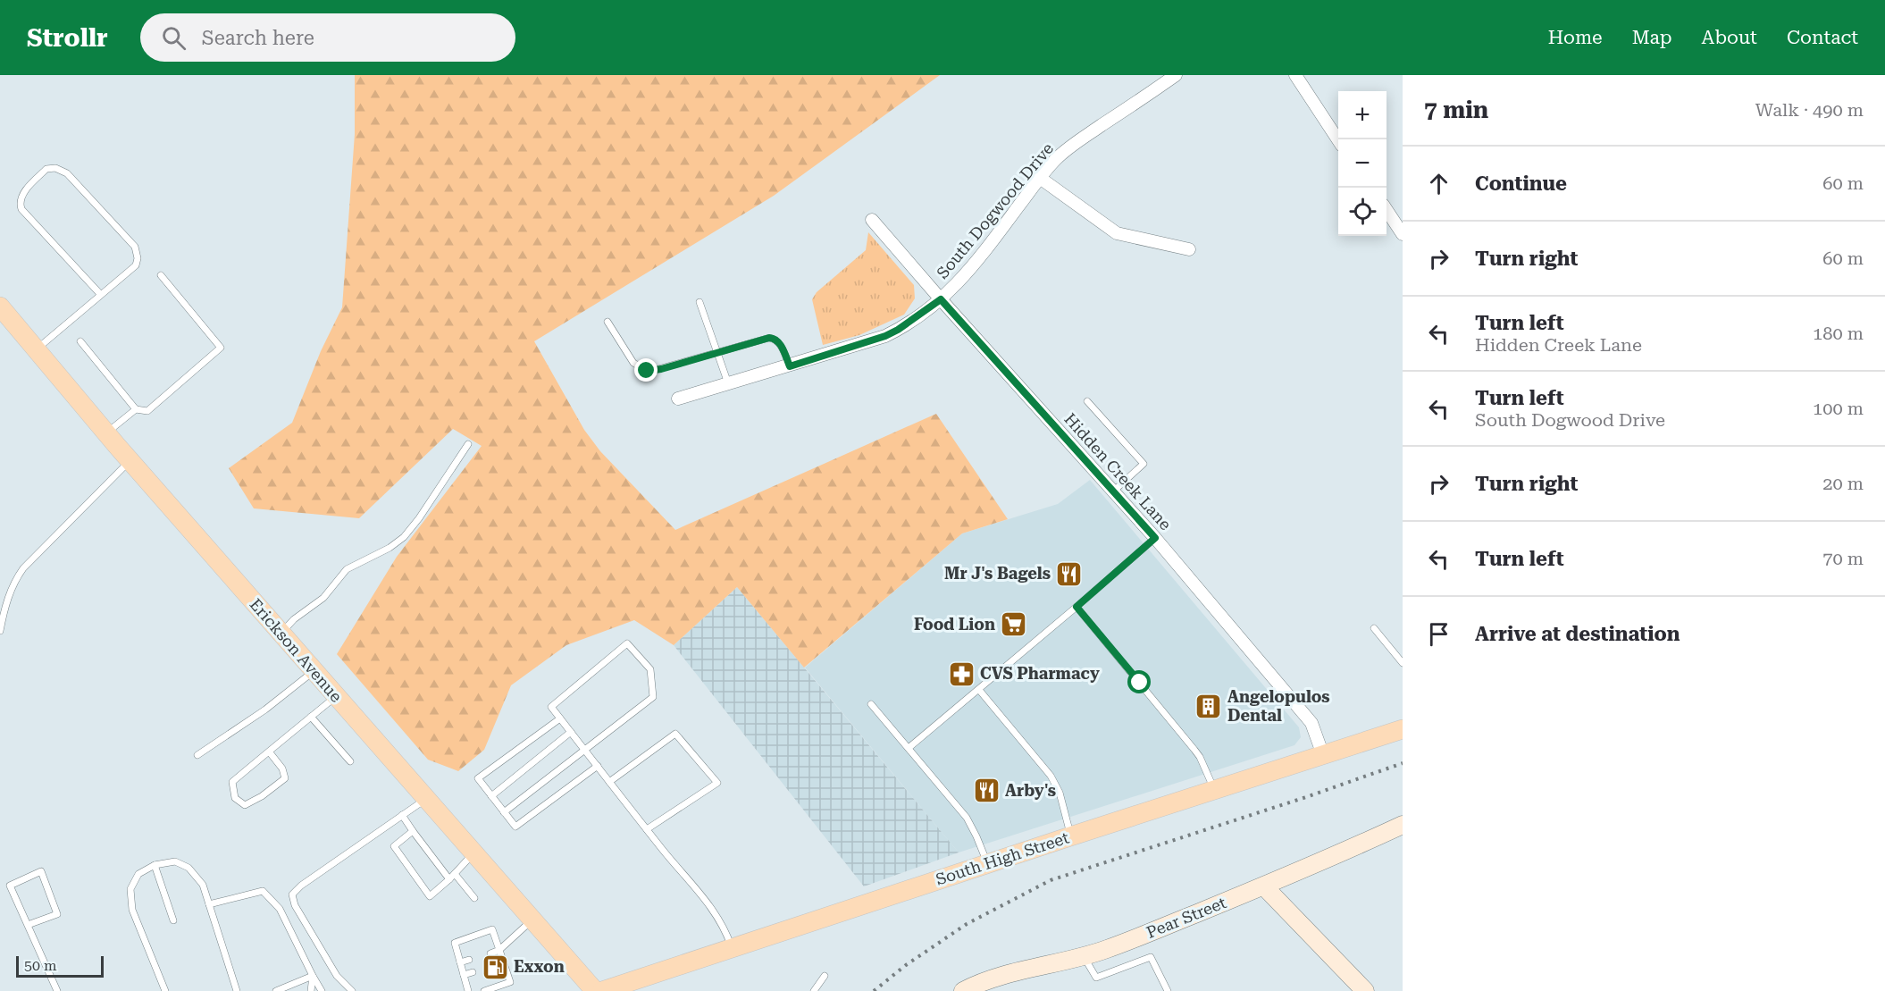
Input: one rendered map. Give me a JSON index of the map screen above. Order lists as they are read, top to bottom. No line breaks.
{"streets":{"main road":["Erickson Avenue","South High Street"],"street":["South Dogwood Drive","Hidden Creek Lane","Pear Street"]},"crossings":[["South Dogwood Drive","Hidden Creek Lane"],["Hidden Creek Lane","South High Street"]],"places":{"restaurant":["Mr J's Bagels","Arby's"],"supermarket":["Food Lion"],"pharmacy":["CVS Pharmacy"],"building":["Angelopulos Dental"],"fuel station":["Exxon"]},"scale_bar":"50 m","page":{"header":"Strollr","search":"Search here","nav":["Home","Map","About","Contact"],"heading":["7 min","Walk · 490 m"],"map_buttons":["+","−"],"list":[["Continue","60 m"],["Turn right","60 m"],["Turn left","Hidden Creek Lane","180 m"],["Turn left","South Dogwood Drive","100 m"],["Turn right","20 m"],["Turn left","70 m"],"Arrive at destination"],"scale":"50 m"}}
